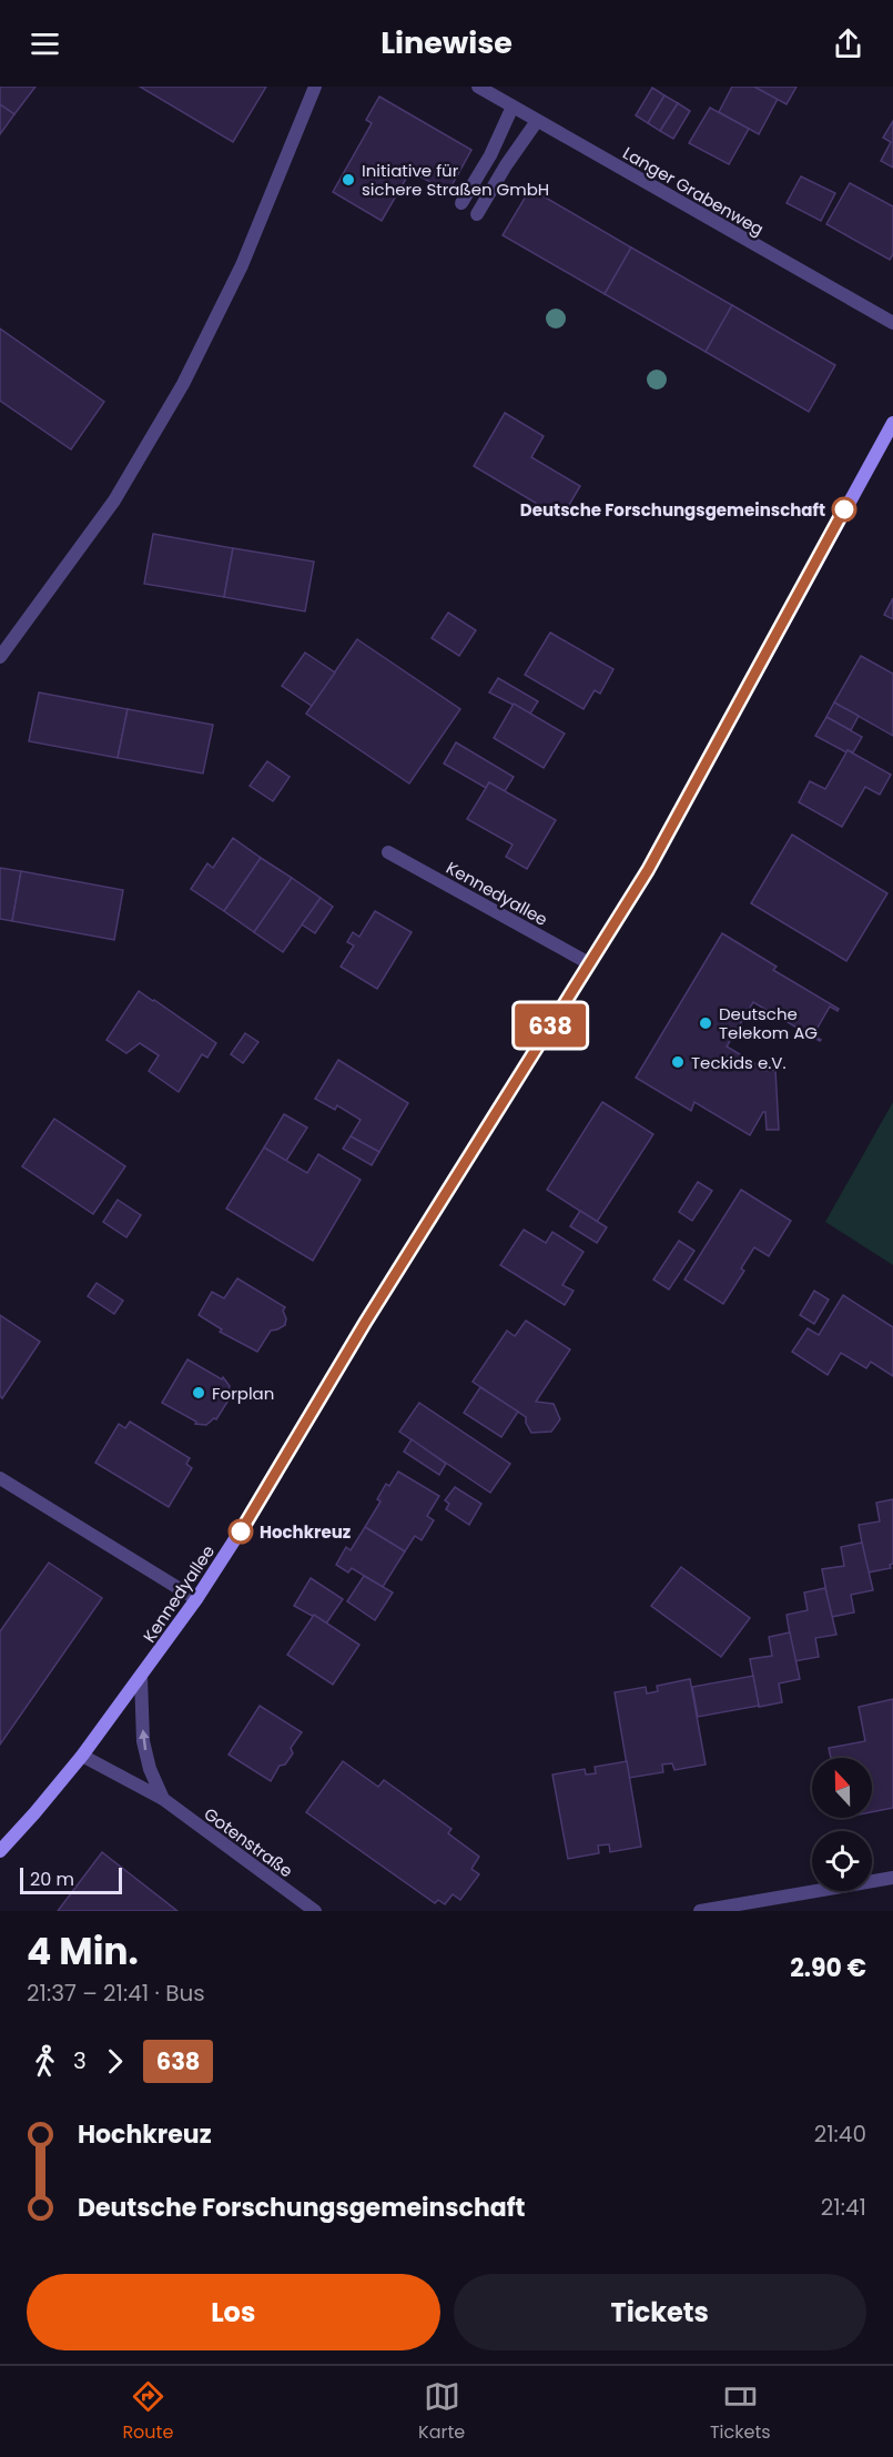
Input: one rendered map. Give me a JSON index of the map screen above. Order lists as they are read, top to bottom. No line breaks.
{"streets":{"street":["Langer Grabenweg","Kennedyallee","Gotenstraße"]},"crossings":[["Kennedyallee","Gotenstraße"]],"places":["Initiative für sichere Straßen GmbH","Deutsche Forschungsgemeinschaft","Deutsche Telekom AG","Teckids e.V.","Forplan","Hochkreuz"],"lines":["bus line 638"],"scale_bar":"20 m","north":"top","page":{"header":"Linewise","on_map":"638","scale":"20 m","heading":["4 Min.","21:37 – 21:41 · Bus","2.90 €"],"legs":["3","638"],"list":[{"name":"Hochkreuz","value":"21:40"},{"name":"Deutsche Forschungsgemeinschaft","value":"21:41"}],"buttons":["Los","Tickets"],"tabs":["Route","Karte","Tickets"]}}
